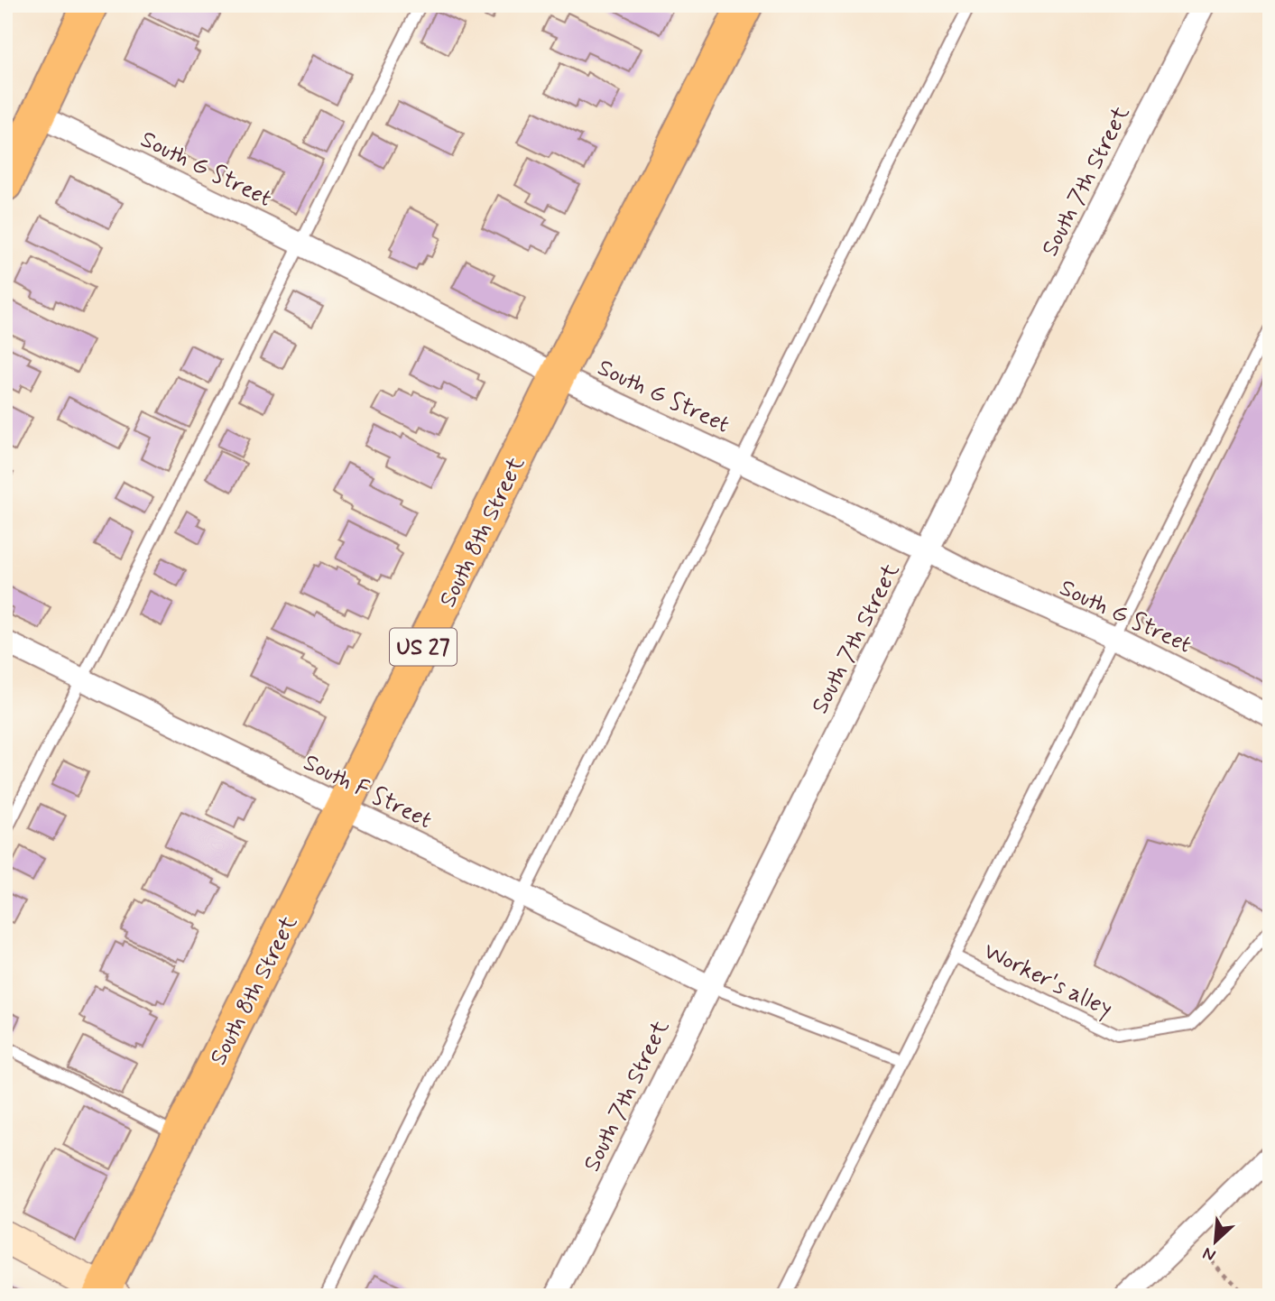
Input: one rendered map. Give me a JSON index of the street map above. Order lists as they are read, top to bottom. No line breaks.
{"streets":{"highway":["South 8th Street","US 27"],"street":["South G Street","South 7th Street","South F Street"],"lane":["Worker's alley"]},"crossings":[["South G Street","South 7th Street"],["South G Street","South 8th Street"],["South 7th Street","South F Street"],["South 8th Street","South F Street"]],"north":"bottom left"}
